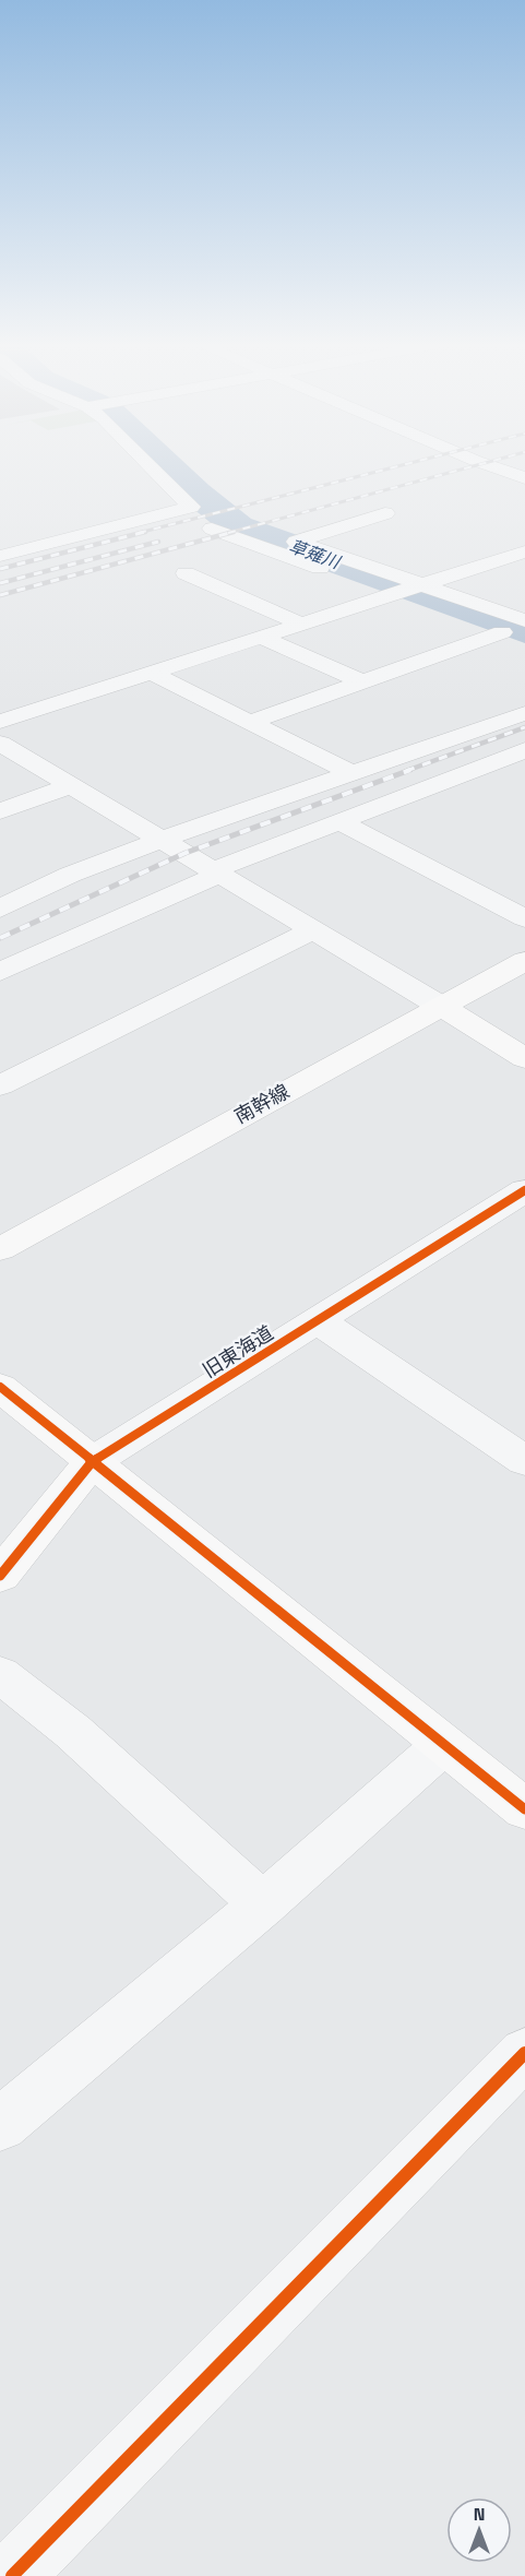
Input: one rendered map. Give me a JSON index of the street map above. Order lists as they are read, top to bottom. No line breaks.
{"streets":{"street":["南幹線","旧東海道"]},"water":["草薙川"],"north":"top"}
